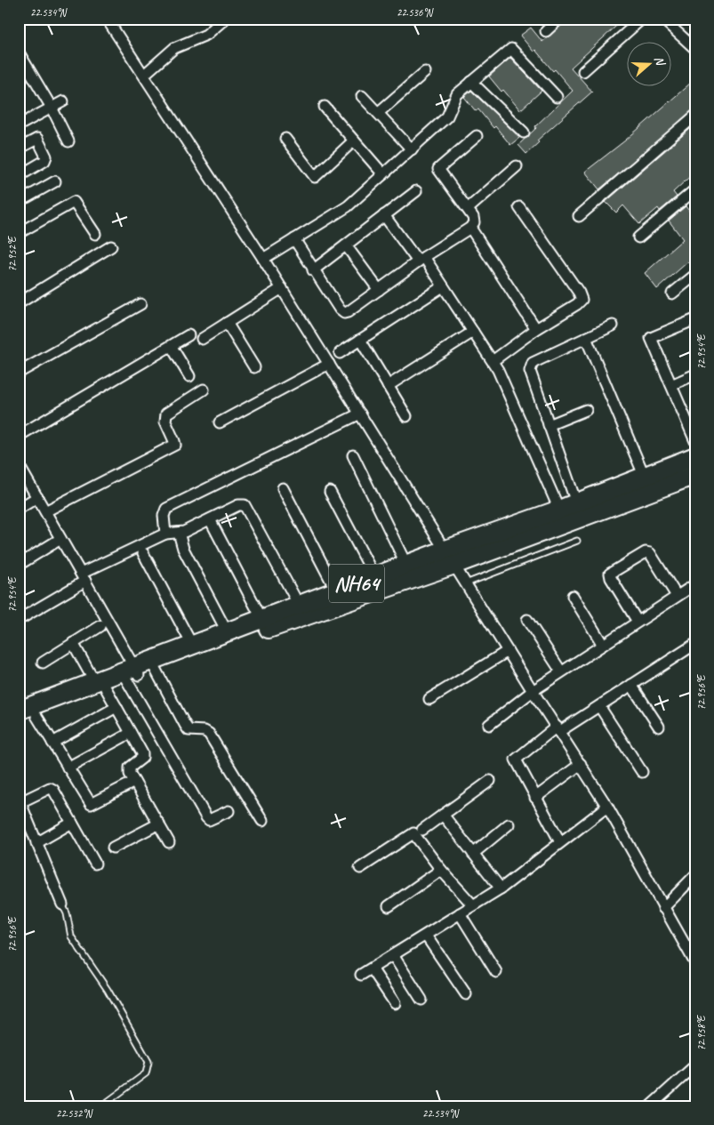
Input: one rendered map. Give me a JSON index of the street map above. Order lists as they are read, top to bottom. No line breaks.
{"streets":{"highway":["NH64"]},"north":"right","coordinates":["22.534°N","22.536°N","72.952°E","72.954°E","72.956°E","72.958°E","22.532°N"]}
